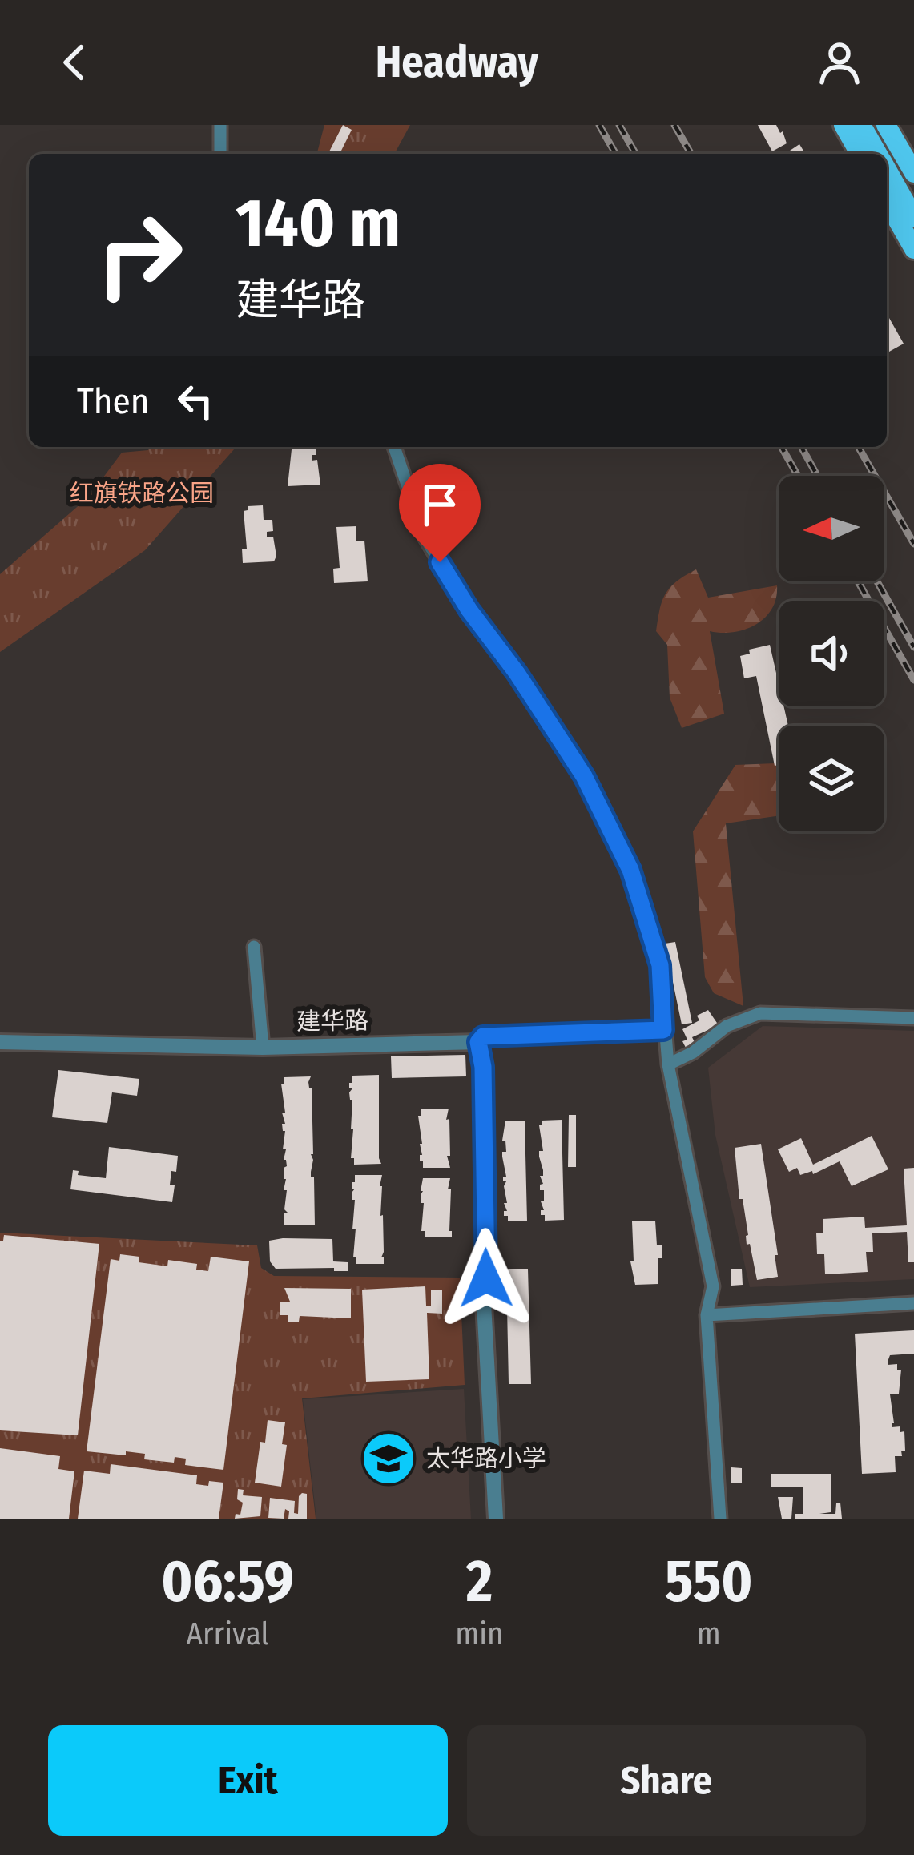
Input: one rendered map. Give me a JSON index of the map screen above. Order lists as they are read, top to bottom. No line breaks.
{"streets":{"street":["建华路"]},"parks":["红旗铁路公园"],"places":{"school or university":["太华路小学"]},"north":"left","page":{"header":"Headway","turn":["140 m","建华路"],"then":"Then","eta":["06:59","Arrival","2","min","550","m"],"buttons":["Exit","Share"]}}
